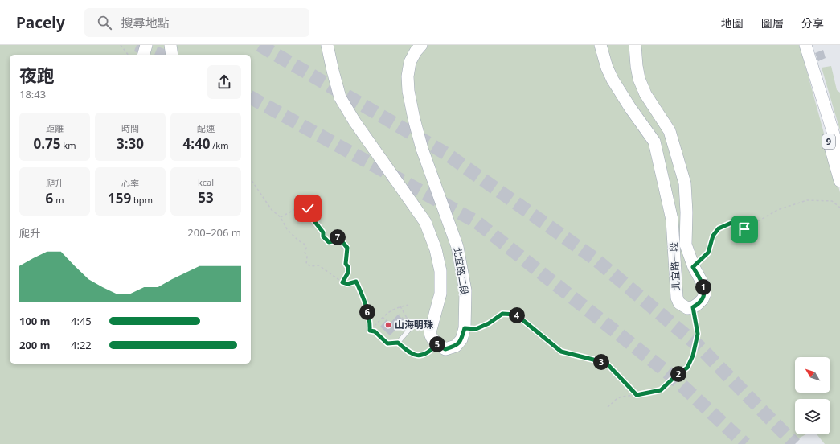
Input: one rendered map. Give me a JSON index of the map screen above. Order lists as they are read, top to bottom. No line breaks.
{"streets":{"main road":["9","北宜路一段","北宜路二段"]},"places":["山海明珠"],"north":"top left","page":{"header":"Pacely","search":"搜尋地點","nav":["地圖","圖層","分享"],"heading":["夜跑","18:43"],"stats":[["距離","0.75 km"],["時間","3:30"],["配速","4:40 /km"],["爬升","6 m"],["心率","159 bpm"],["kcal","53"]],"chart":["爬升","200–206 m"],"pins":["7","1","6","4","5","3","2"],"list":[{"name":"100 m","note":"4:45"},{"name":"200 m","note":"4:22"}]}}
